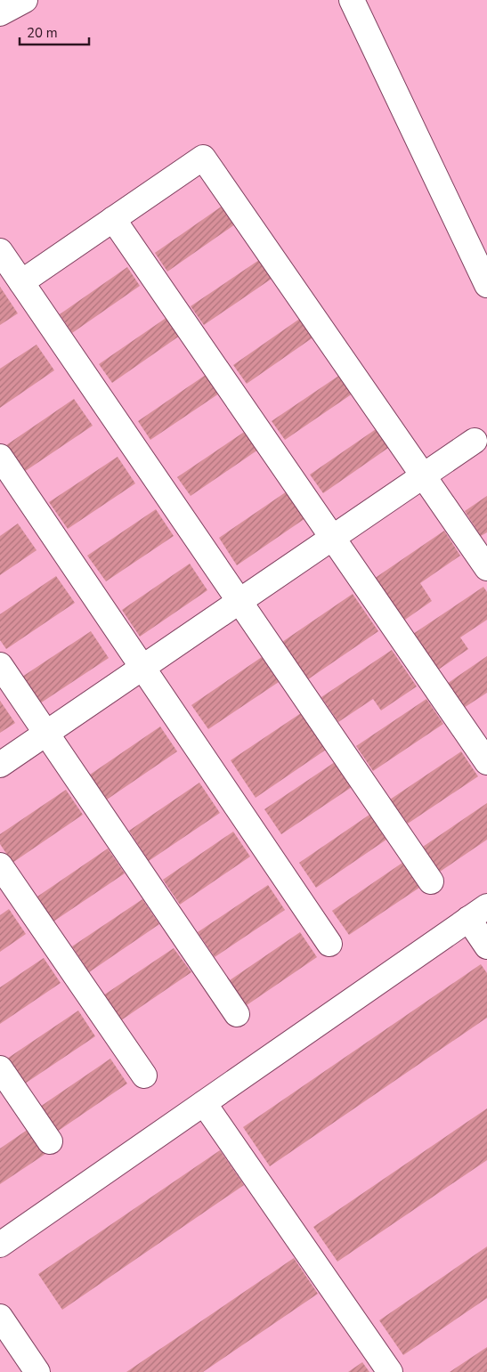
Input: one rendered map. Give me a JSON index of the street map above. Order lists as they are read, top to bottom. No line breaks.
{"scale_bar":"20 m"}
